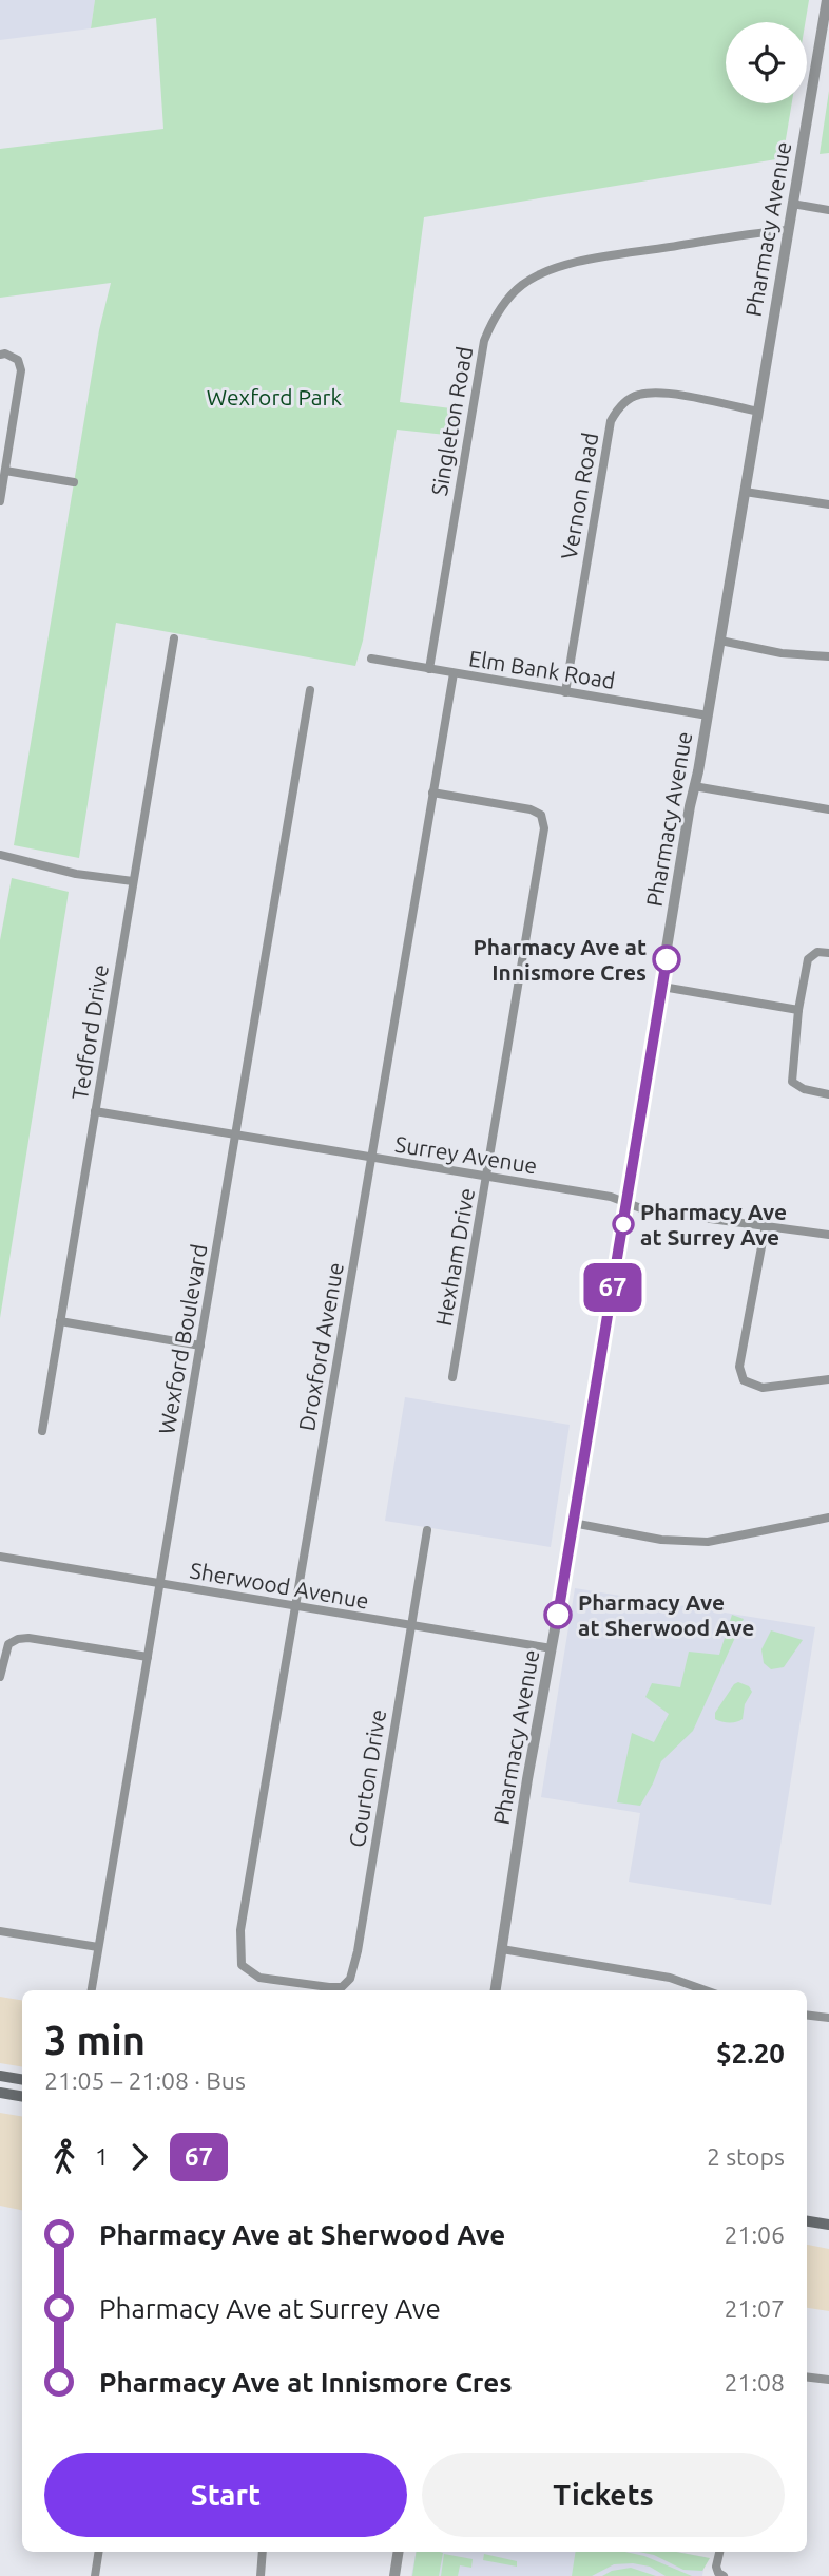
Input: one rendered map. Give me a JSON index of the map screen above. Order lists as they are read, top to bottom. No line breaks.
{"streets":{"street":["Pharmacy Avenue","Singleton Road","Vernon Road","Elm Bank Road","Tedford Drive","Surrey Avenue","Hexham Drive","Wexford Boulevard","Droxford Avenue","Sherwood Avenue","Courton Drive"]},"crossings":[["Pharmacy Avenue","Singleton Road"],["Pharmacy Avenue","Vernon Road"],["Pharmacy Avenue","Elm Bank Road"],["Pharmacy Avenue","Surrey Avenue"],["Pharmacy Avenue","Sherwood Avenue"],["Singleton Road","Elm Bank Road"],["Vernon Road","Elm Bank Road"],["Elm Bank Road","Droxford Avenue"],["Tedford Drive","Surrey Avenue"],["Surrey Avenue","Hexham Drive"],["Surrey Avenue","Wexford Boulevard"],["Surrey Avenue","Droxford Avenue"],["Hexham Drive","Droxford Avenue"],["Wexford Boulevard","Sherwood Avenue"],["Droxford Avenue","Sherwood Avenue"],["Droxford Avenue","Courton Drive"],["Sherwood Avenue","Courton Drive"]],"parks":["Wexford Park"],"places":["Pharmacy Ave at Innismore Cres","Pharmacy Ave at Surrey Ave","Pharmacy Ave at Sherwood Ave"],"lines":["bus line 67"],"page":{"on_map":"67","heading":["3 min","21:05 – 21:08 · Bus","$2.20"],"legs":["1","67","2 stops"],"list":[{"name":"Pharmacy Ave at Sherwood Ave","value":"21:06"},{"name":"Pharmacy Ave at Surrey Ave","value":"21:07"},{"name":"Pharmacy Ave at Innismore Cres","value":"21:08"}],"buttons":["Start","Tickets"]}}
